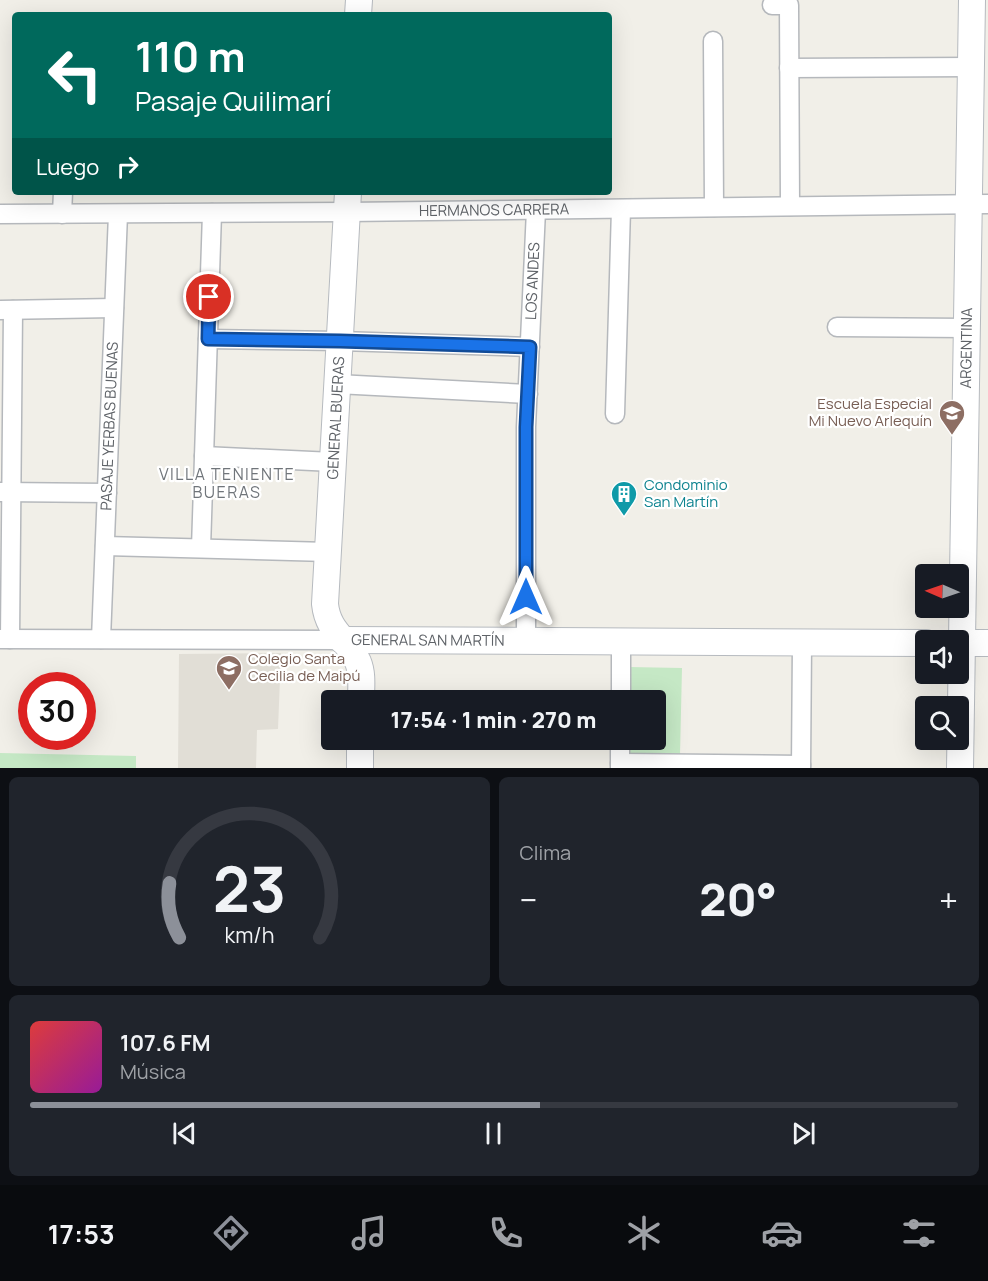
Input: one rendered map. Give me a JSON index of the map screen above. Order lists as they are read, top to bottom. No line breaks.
{"streets":{"main road":["ARGENTINA","GENERAL BUERAS","GENERAL SAN MARTÍN"],"street":["HERMANOS CARRERA","LOS ANDES","PASAJE YERBAS BUENAS"]},"crossings":[["HERMANOS CARRERA","LOS ANDES"],["HERMANOS CARRERA","ARGENTINA"],["HERMANOS CARRERA","GENERAL BUERAS"],["HERMANOS CARRERA","PASAJE YERBAS BUENAS"],["LOS ANDES","GENERAL SAN MARTÍN"],["GENERAL BUERAS","GENERAL SAN MARTÍN"],["PASAJE YERBAS BUENAS","GENERAL SAN MARTÍN"]],"districts":["VILLA TENIENTE BUERAS"],"places":{"school or university":["Escuela Especial Mi Nuevo Arlequín","Colegio Santa Cecilia de Maipú"],"building":["Condominio San Martín"]},"north":"left","page":{"turn":["110 m","Pasaje Quilimarí"],"then":"Luego","limit":"30","trip":"17:54 · 1 min · 270 m","tile":"Clima","heat":["−","20°","+"],"song":["107.6 FM","Música"],"tabs":"17:53","gauge":["23","km/h"]}}
